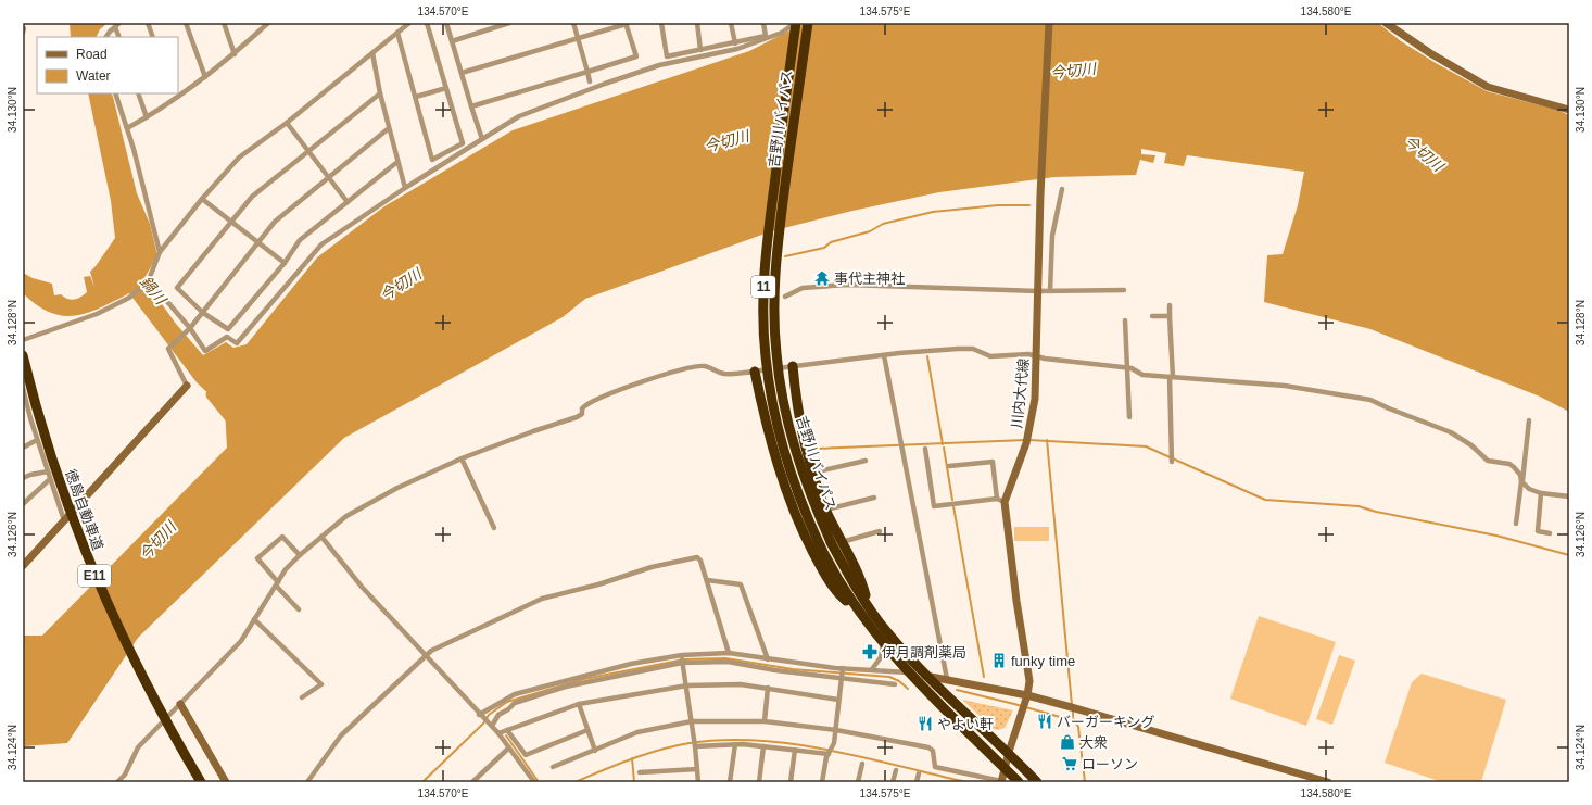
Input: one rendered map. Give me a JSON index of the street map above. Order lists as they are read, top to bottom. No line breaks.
{"streets":{"highway":["吉野川バイパス","11","徳島自動車道","E11"],"main road":["川内大代線"]},"crossings":[["吉野川バイパス","11"],["吉野川バイパス","川内大代線"]],"water":["今切川","鍋川"],"places":{"temple":["事代主神社"],"pharmacy":["伊月調剤薬局"],"building":["funky time"],"restaurant":["バーガーキング","やよい軒"],"shop":["大衆"],"supermarket":["ローソン"]},"legend":["Road","Water"],"coordinates":["134.570°E","134.575°E","134.580°E","34.130°N","34.128°N","34.126°N","34.124°N"]}
